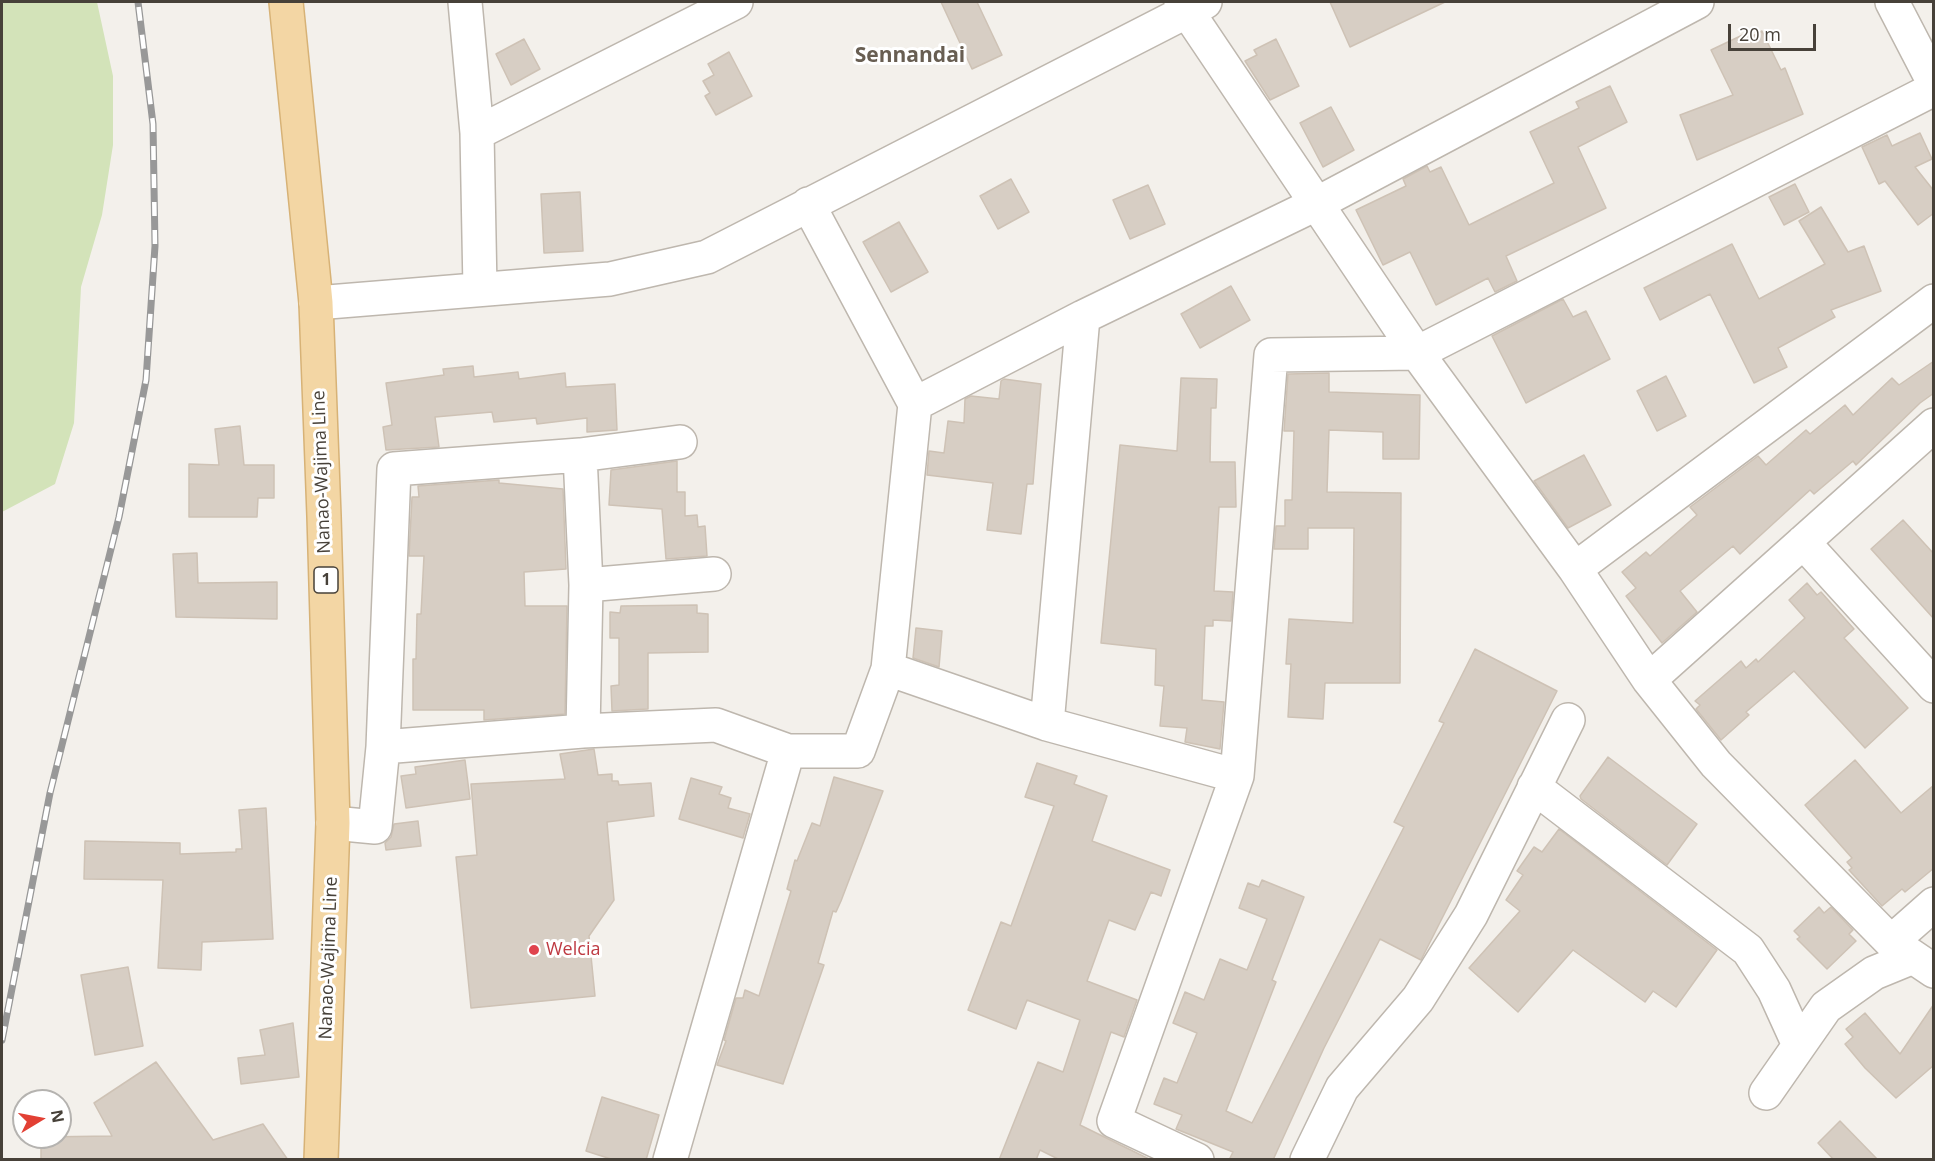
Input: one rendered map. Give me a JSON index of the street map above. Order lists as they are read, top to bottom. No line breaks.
{"streets":{"main road":["Nanao-Wajima Line","1"]},"districts":["Sennandai"],"places":["Welcia"],"scale_bar":"20 m","north":"right"}
